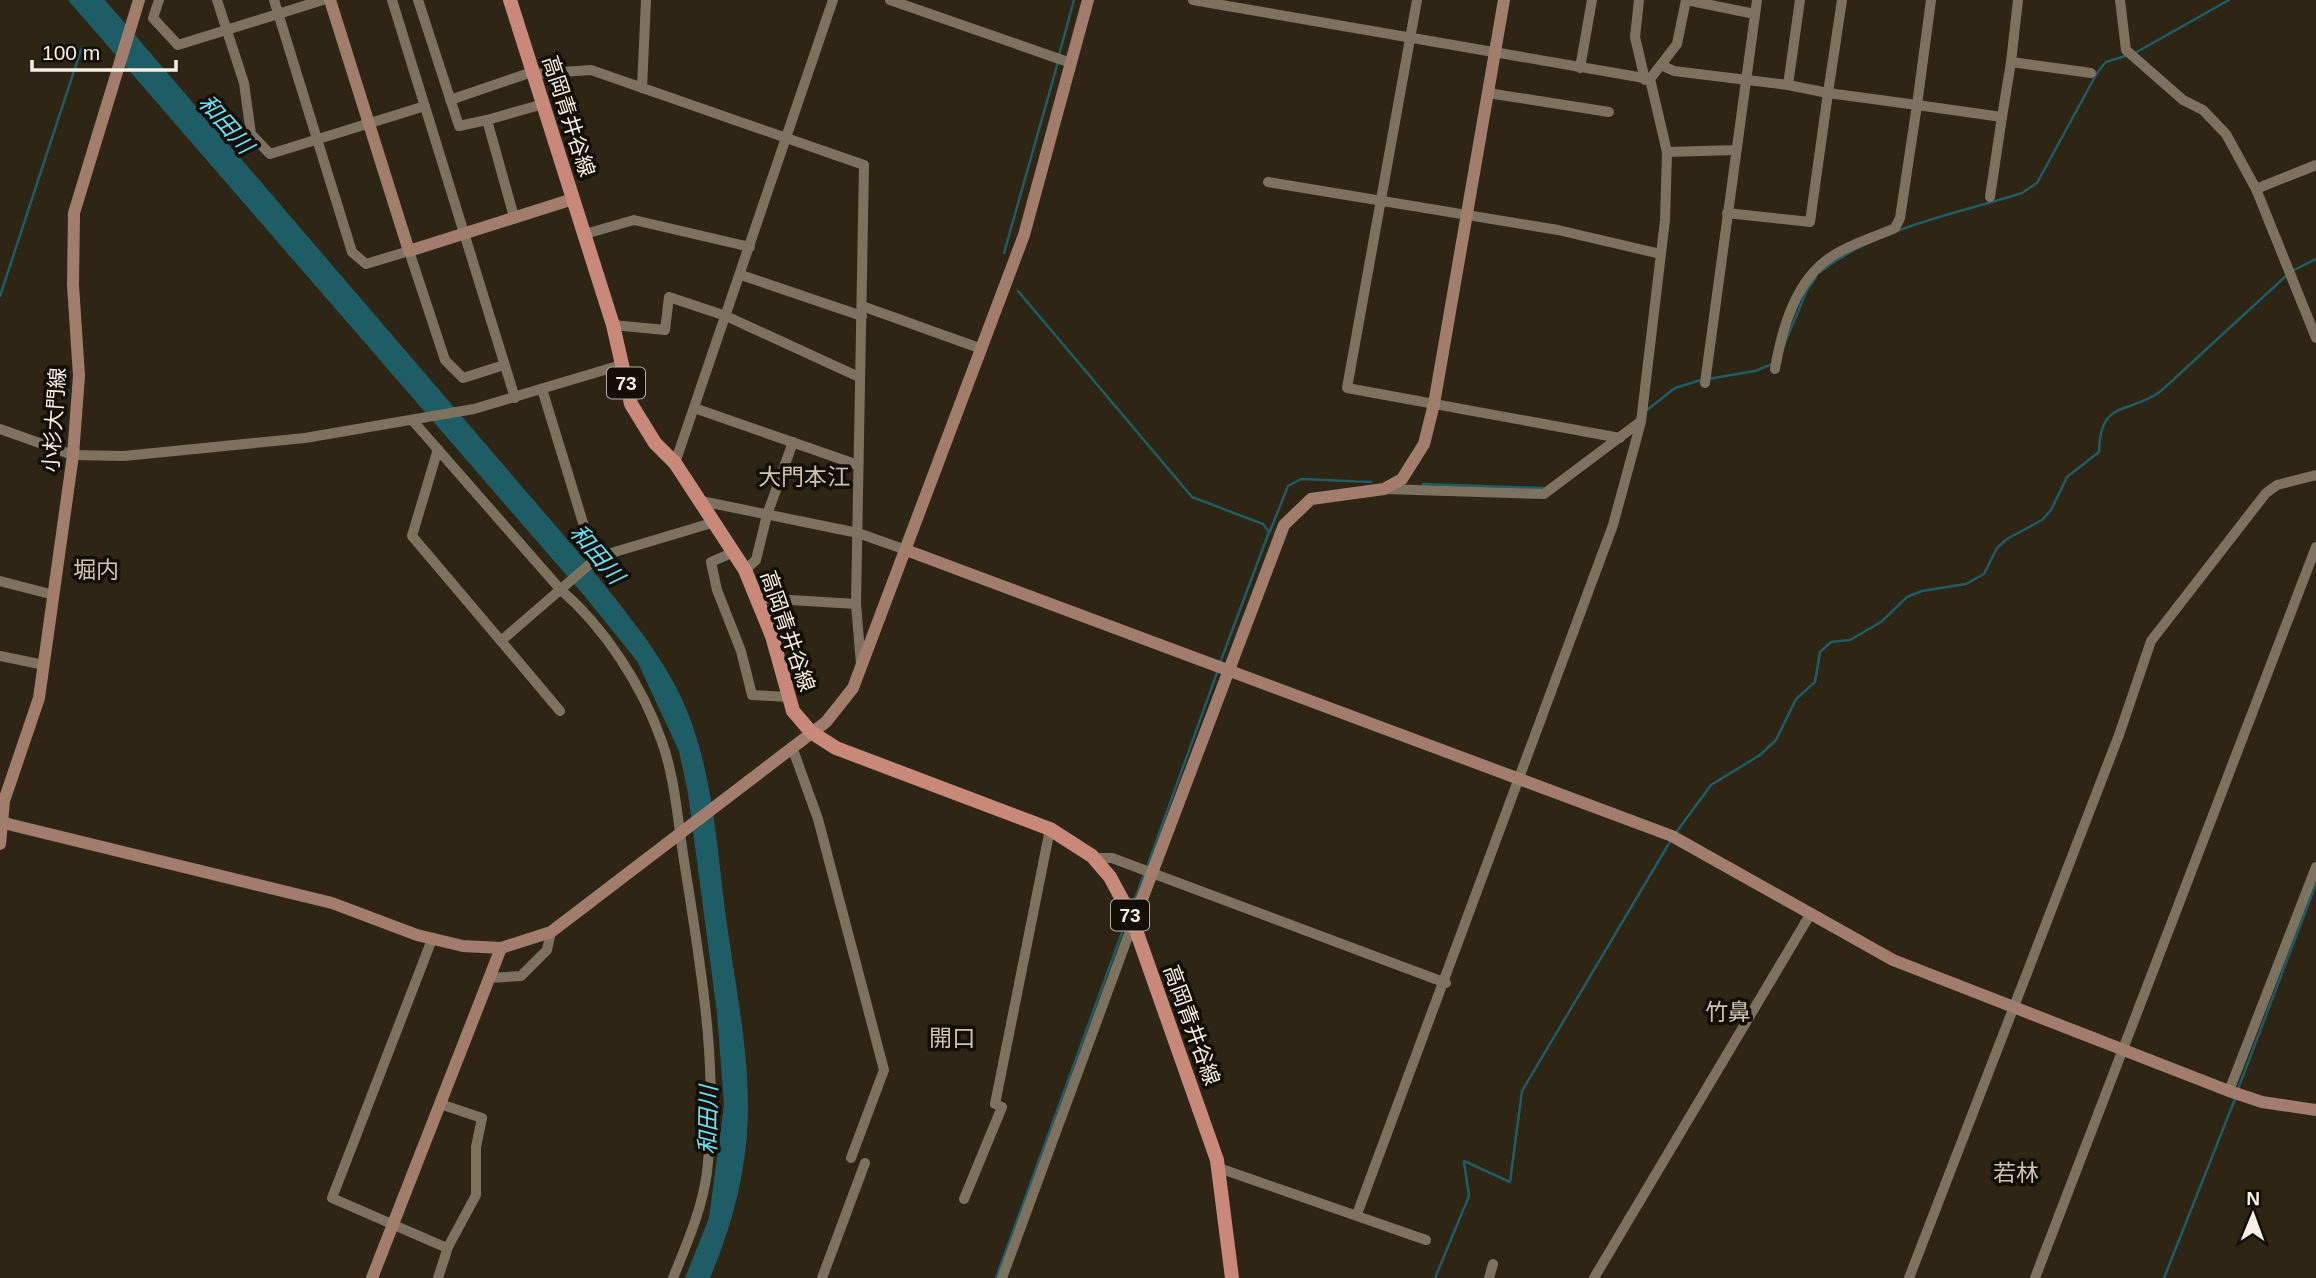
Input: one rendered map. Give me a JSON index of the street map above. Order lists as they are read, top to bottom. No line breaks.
{"streets":{"main road":["高岡青井谷線","73"],"street":["小杉大門線"]},"districts":["大門本江","堀内","竹鼻","開口","若林"],"water":["和田川"],"scale_bar":"100 m","north":"top"}
